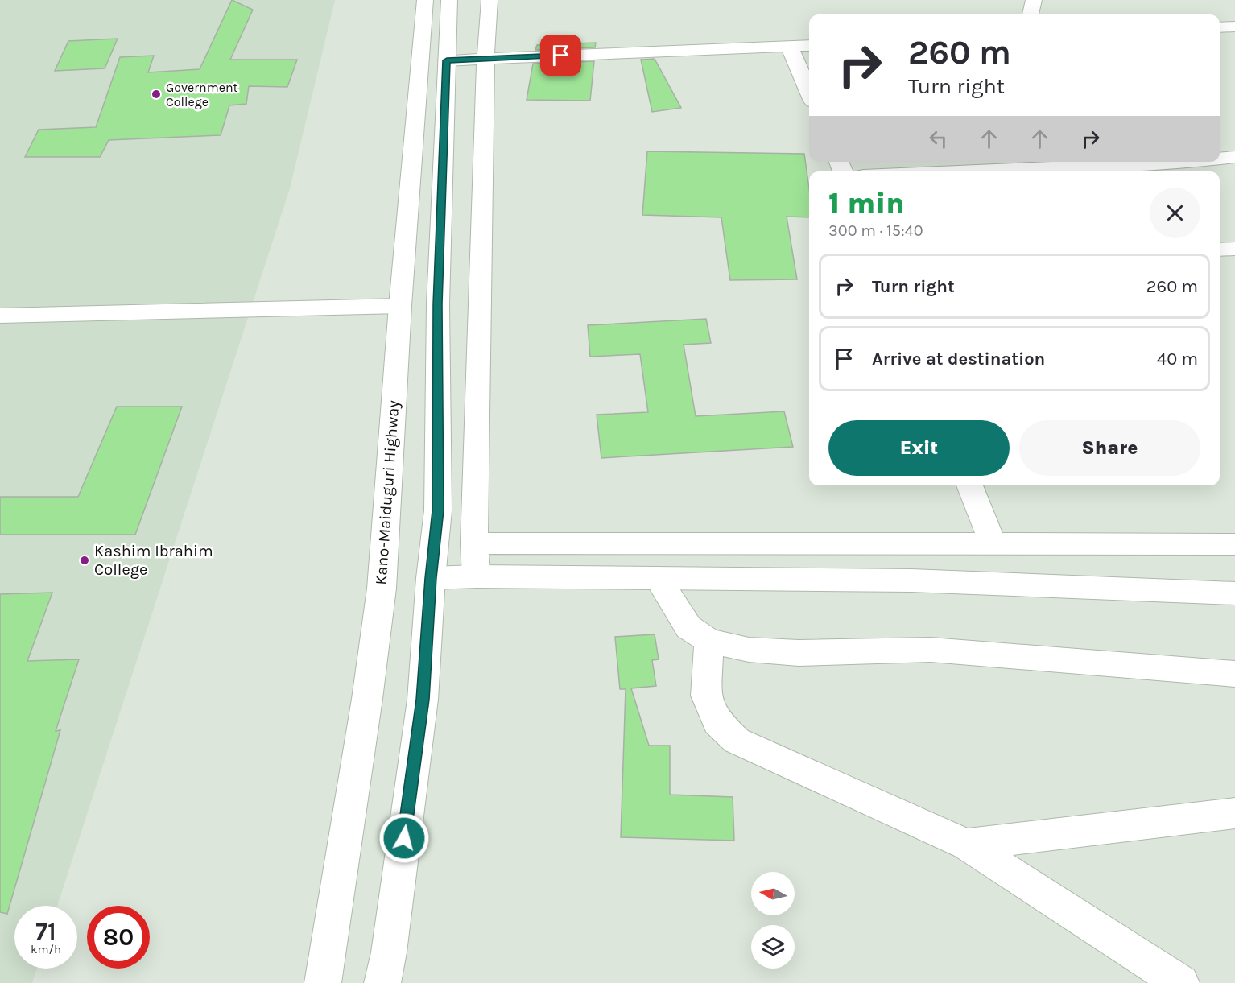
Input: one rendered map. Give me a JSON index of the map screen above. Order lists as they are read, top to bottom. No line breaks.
{"streets":{"main road":["Kano-Maiduguri Highway"]},"places":["Government College","Kashim Ibrahim College"],"north":"left","page":{"turn":["260 m","Turn right"],"heading":["1 min","300 m · 15:40"],"list":[{"name":"Turn right","value":"260 m"},{"name":"Arrive at destination","value":"40 m"}],"buttons":["Exit","Share"],"speed":"71 km/h","limit":"80"}}
